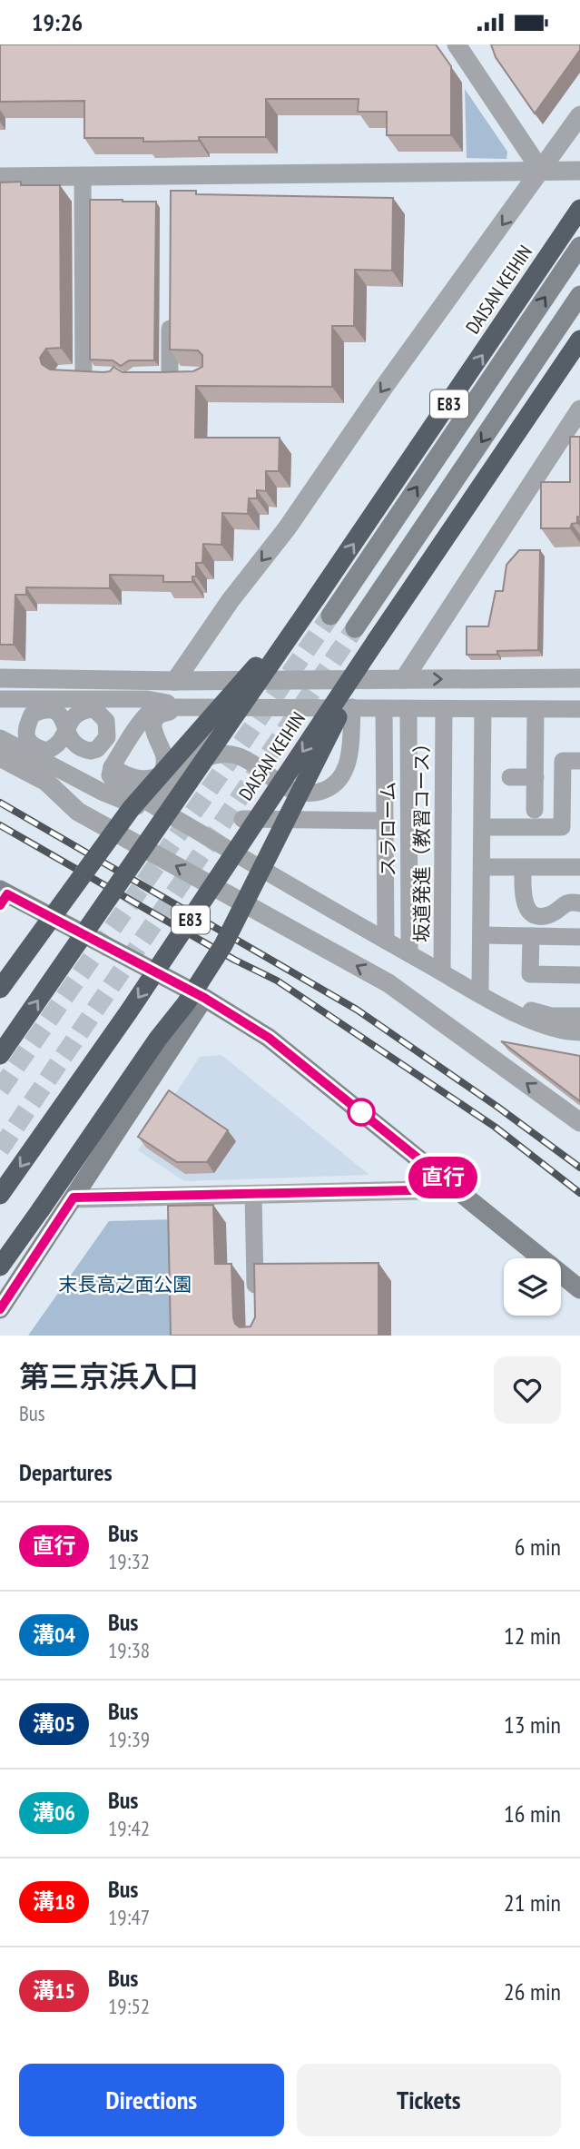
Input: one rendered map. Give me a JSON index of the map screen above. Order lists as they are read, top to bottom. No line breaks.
{"streets":{"highway":["DAISAN KEIHIN","E83"],"lane":["スラローム","坂道発進（教習コース）"]},"parks":["末長高之面公園"],"lines":["bus line 直行"],"page":{"status":"19:26","on_map":"直行","heading":[["第三京浜入口","Bus"],"Departures"],"list":[{"mark":"直行","name":"Bus","note":"19:32","value":"6 min"},{"mark":"溝04","name":"Bus","note":"19:38","value":"12 min"},{"mark":"溝05","name":"Bus","note":"19:39","value":"13 min"},{"mark":"溝06","name":"Bus","note":"19:42","value":"16 min"},{"mark":"溝18","name":"Bus","note":"19:47","value":"21 min"},{"mark":"溝15","name":"Bus","note":"19:52","value":"26 min"}],"buttons":["Directions","Tickets"]}}
